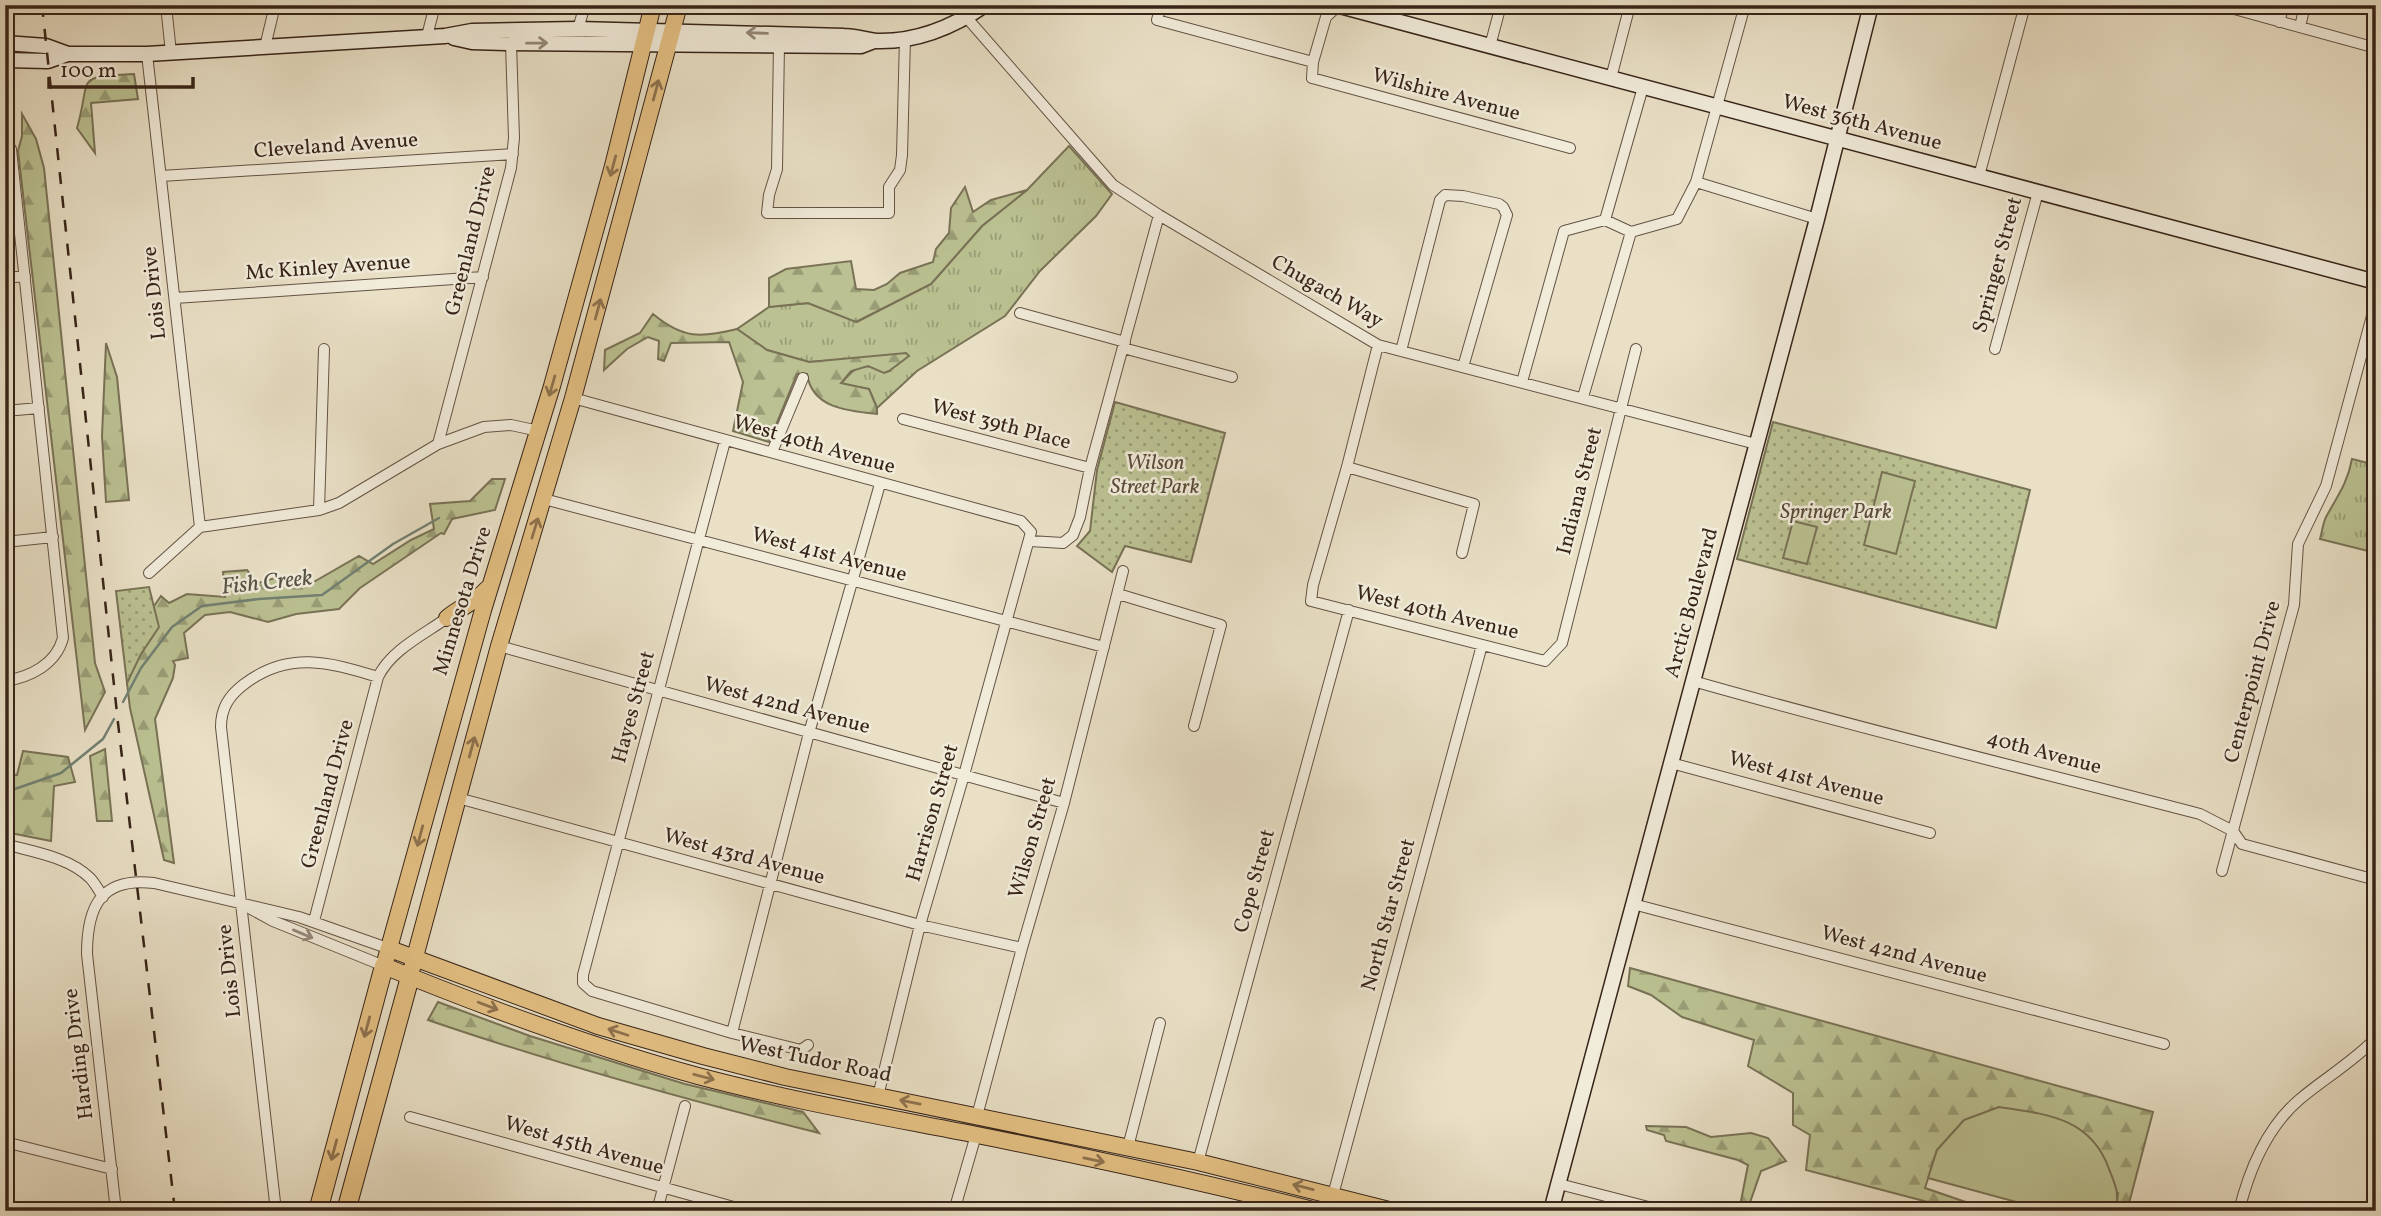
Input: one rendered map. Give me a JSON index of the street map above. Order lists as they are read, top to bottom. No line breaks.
{"streets":{"highway":["Minnesota Drive"],"main road":["West 36th Avenue","Arctic Boulevard","West Tudor Road"],"street":["Wilshire Avenue","Cleveland Avenue","Greenland Drive","Springer Street","Mc Kinley Avenue","Chugach Way","Lois Drive","West 39th Place","West 40th Avenue","Indiana Street","West 41st Avenue","Centerpoint Drive","West 42nd Avenue","Hayes Street","40th Avenue","Harrison Street","Wilson Street","West 43rd Avenue","Cope Street","North Star Street","Harding Drive","West 45th Avenue"]},"crossings":[["West 36th Avenue","Springer Street"],["West 36th Avenue","Arctic Boulevard"],["Cleveland Avenue","Greenland Drive"],["Cleveland Avenue","Lois Drive"],["Greenland Drive","Mc Kinley Avenue"],["Greenland Drive","Lois Drive"],["Greenland Drive","West Tudor Road"],["Mc Kinley Avenue","Lois Drive"],["Chugach Way","Indiana Street"],["Chugach Way","Arctic Boulevard"],["Lois Drive","West Tudor Road"],["West 40th Avenue","Indiana Street"],["West 40th Avenue","Hayes Street"],["West 40th Avenue","Harrison Street"],["West 40th Avenue","Cope Street"],["West 40th Avenue","North Star Street"],["West 41st Avenue","Arctic Boulevard"],["West 41st Avenue","Hayes Street"],["West 41st Avenue","Harrison Street"],["West 41st Avenue","Wilson Street"],["Minnesota Drive","West Tudor Road"],["Arctic Boulevard","West 42nd Avenue"],["Arctic Boulevard","40th Avenue"],["Centerpoint Drive","40th Avenue"],["West 42nd Avenue","Hayes Street"],["West 42nd Avenue","Harrison Street"],["West 42nd Avenue","Wilson Street"],["Hayes Street","West 43rd Avenue"],["Harrison Street","West 43rd Avenue"],["Harrison Street","West Tudor Road"],["Wilson Street","West 43rd Avenue"],["Wilson Street","West Tudor Road"],["Cope Street","West Tudor Road"],["North Star Street","West Tudor Road"],["Harding Drive","West Tudor Road"]],"water":["Fish Creek"],"parks":["Wilson Street Park","Springer Park"],"scale_bar":"100 m"}
